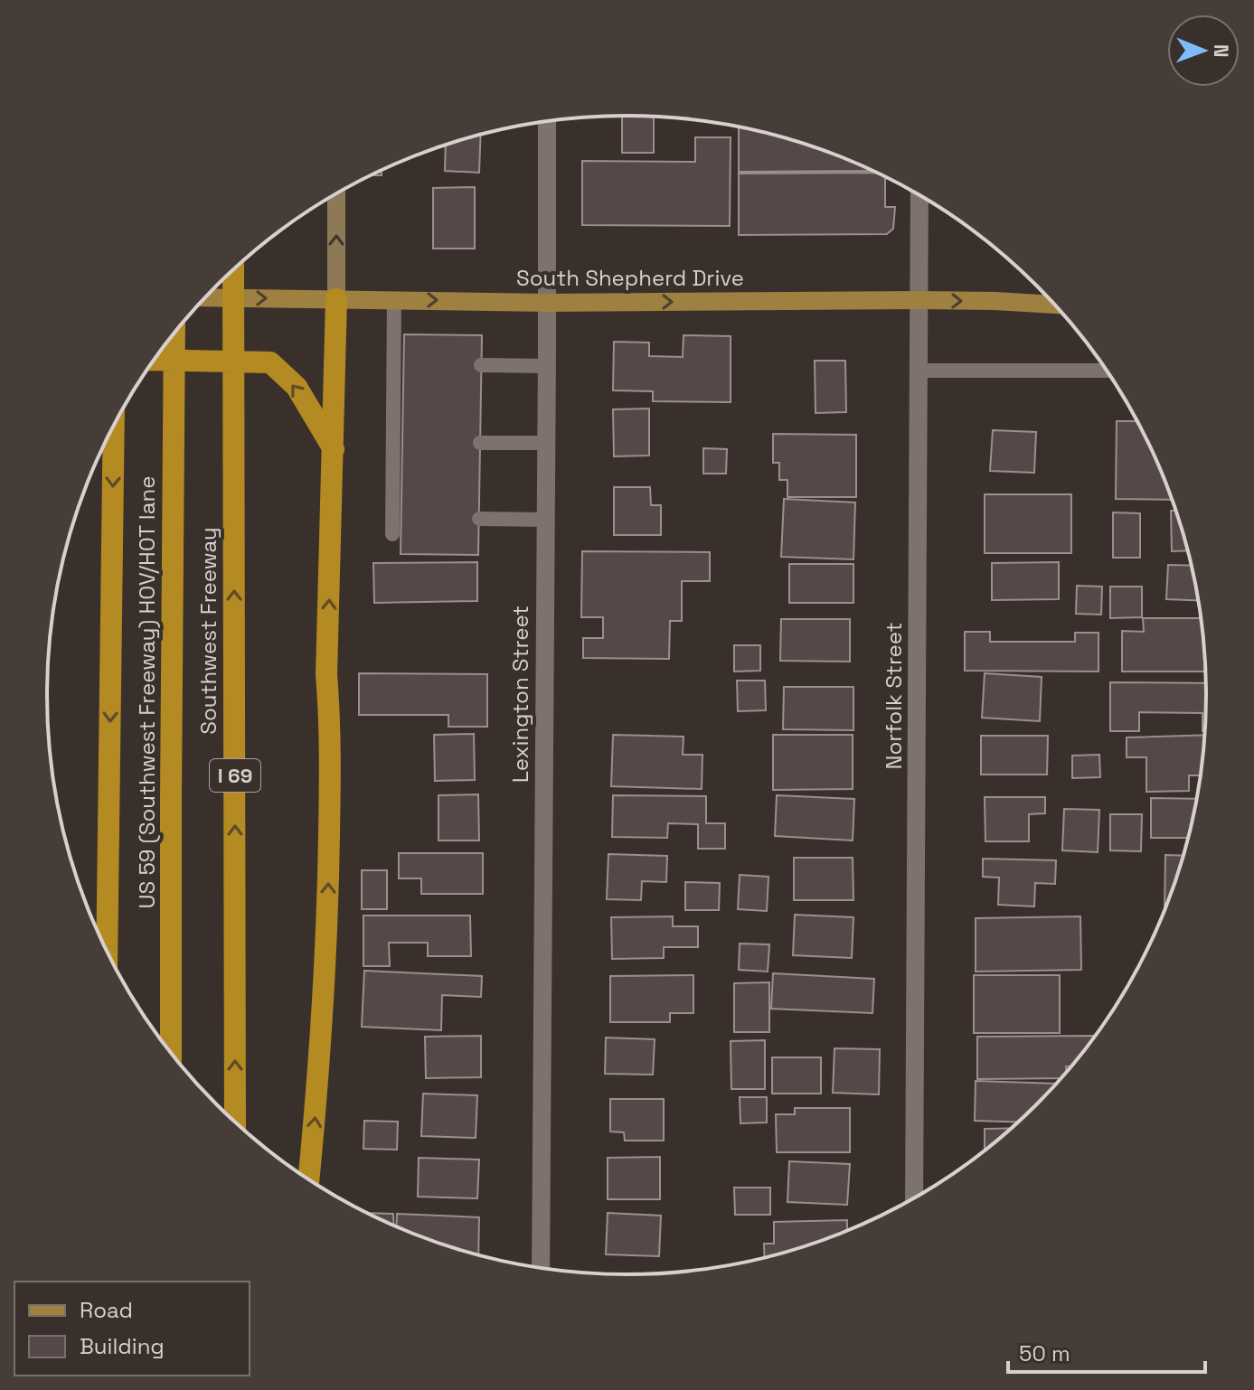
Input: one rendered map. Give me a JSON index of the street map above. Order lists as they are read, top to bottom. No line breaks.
{"streets":{"highway":["Southwest Freeway","US 59 (Southwest Freeway) HOV/HOT lane","I 69"],"main road":["South Shepherd Drive"],"street":["Lexington Street","Norfolk Street"]},"crossings":[["South Shepherd Drive","Lexington Street"],["South Shepherd Drive","Norfolk Street"]],"one_way":["South Shepherd Drive"],"legend":["Road","Building"],"scale_bar":"50 m","north":"right"}
